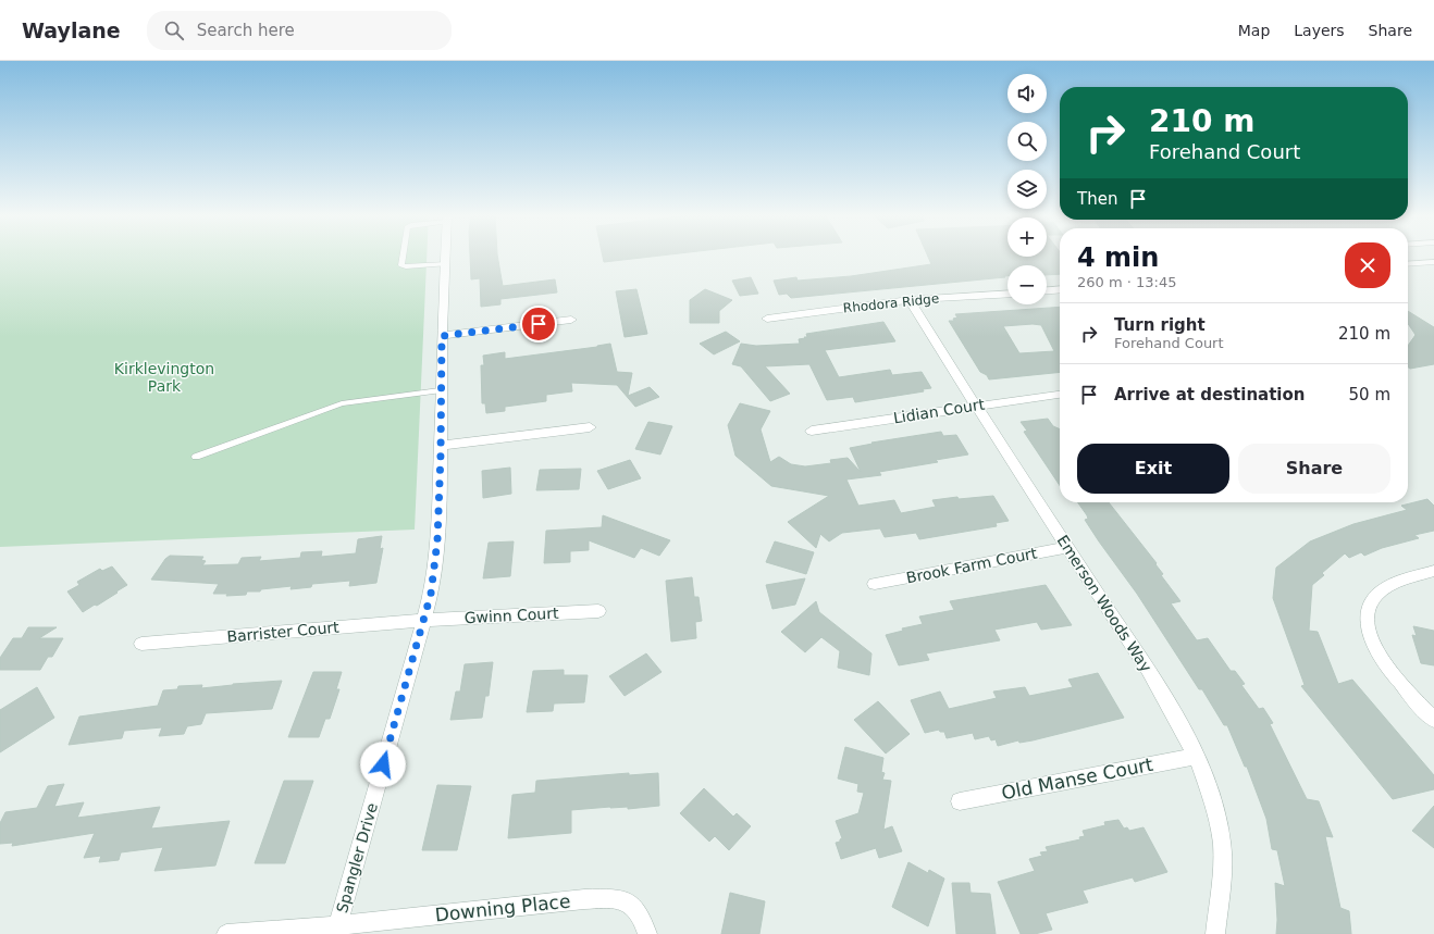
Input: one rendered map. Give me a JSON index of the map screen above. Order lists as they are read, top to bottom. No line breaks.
{"streets":{"street":["Rhodora Ridge","Lidian Court","Brook Farm Court","Emerson Woods Way","Gwinn Court","Barrister Court","Old Manse Court","Spangler Drive","Downing Place"]},"crossings":[["Rhodora Ridge","Emerson Woods Way"],["Lidian Court","Emerson Woods Way"],["Brook Farm Court","Emerson Woods Way"],["Emerson Woods Way","Old Manse Court"],["Gwinn Court","Barrister Court"],["Gwinn Court","Spangler Drive"],["Barrister Court","Spangler Drive"],["Spangler Drive","Downing Place"]],"parks":["Kirklevington Park"],"page":{"header":"Waylane","search":"Search here","nav":["Map","Layers","Share"],"map_buttons":["+","−"],"turn":["210 m","Forehand Court"],"then":"Then","heading":["4 min","260 m · 13:45"],"list":[{"name":"Turn right","note":"Forehand Court","value":"210 m"},{"name":"Arrive at destination","value":"50 m"}],"buttons":["Exit","Share"]}}
